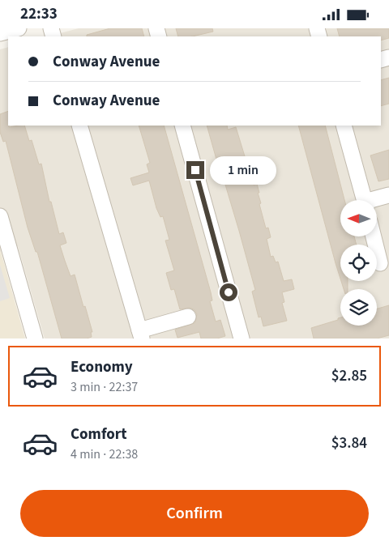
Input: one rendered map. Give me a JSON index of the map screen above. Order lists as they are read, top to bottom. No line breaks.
{"north":"left","page":{"status":"22:33","banner":["Conway Avenue","Conway Avenue"],"bubble":"1 min","list":[{"name":"Economy","note":"3 min · 22:37","value":"$2.85"},{"name":"Comfort","note":"4 min · 22:38","value":"$3.84"}],"buttons":"Confirm"}}
